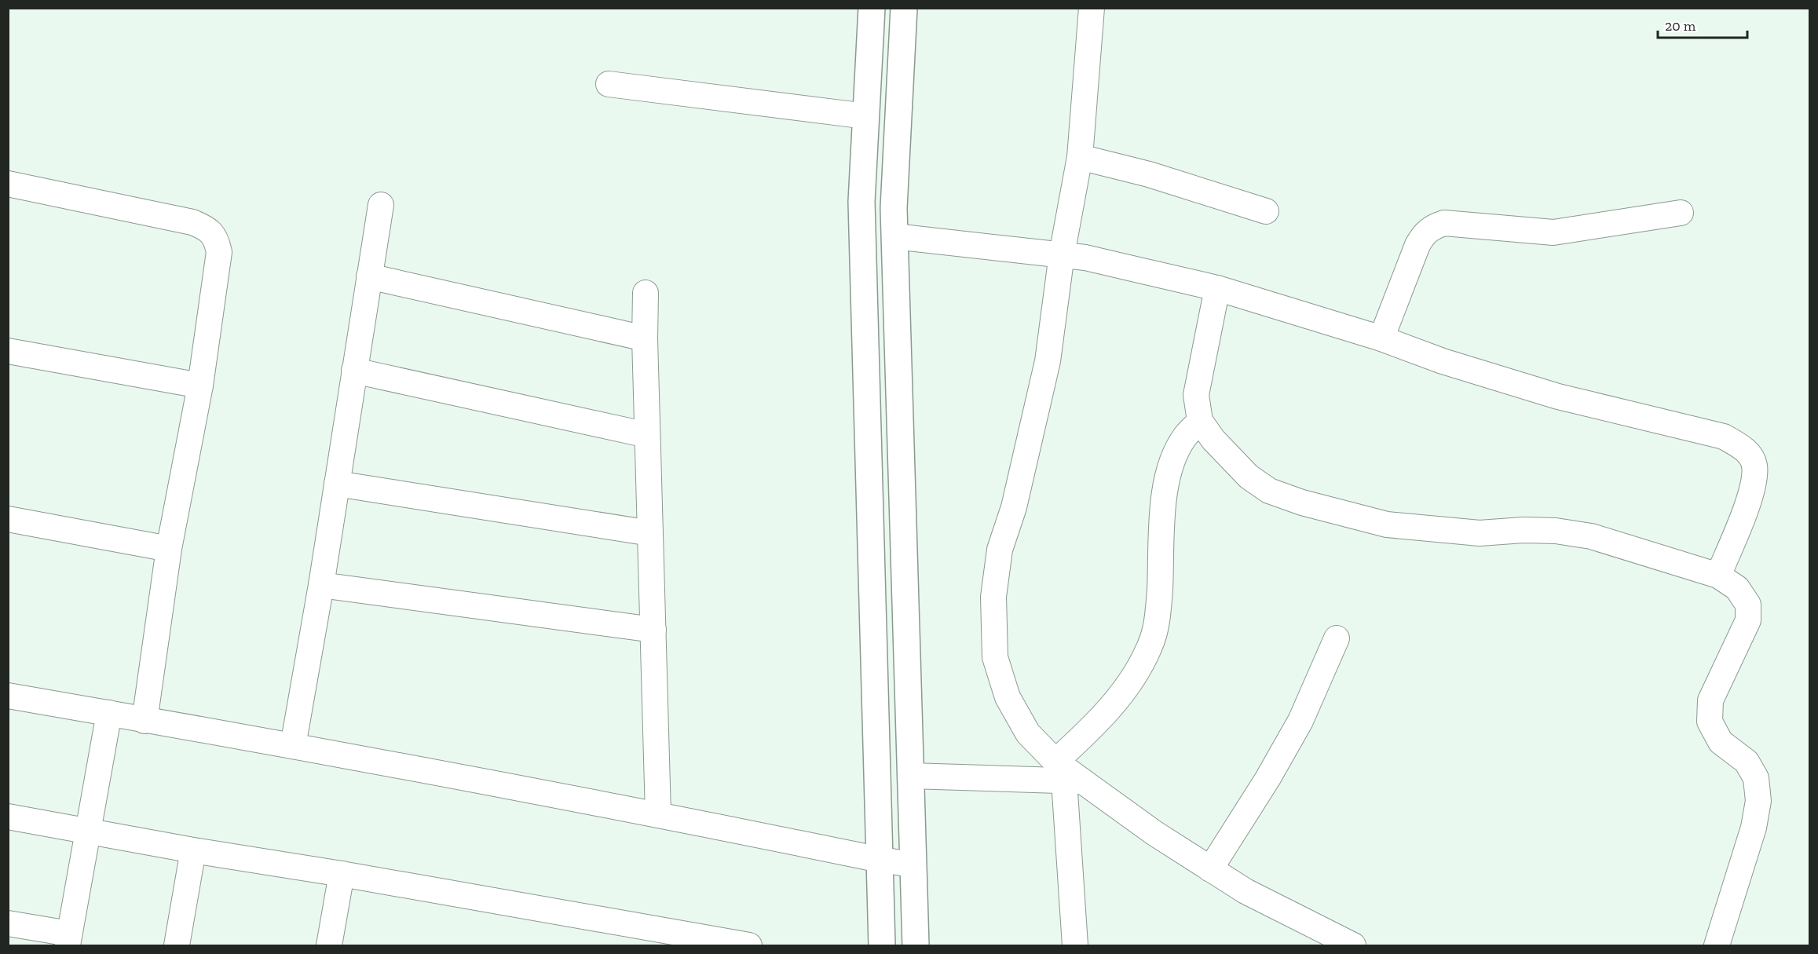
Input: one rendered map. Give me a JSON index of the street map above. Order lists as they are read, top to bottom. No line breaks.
{"scale_bar":"20 m"}
